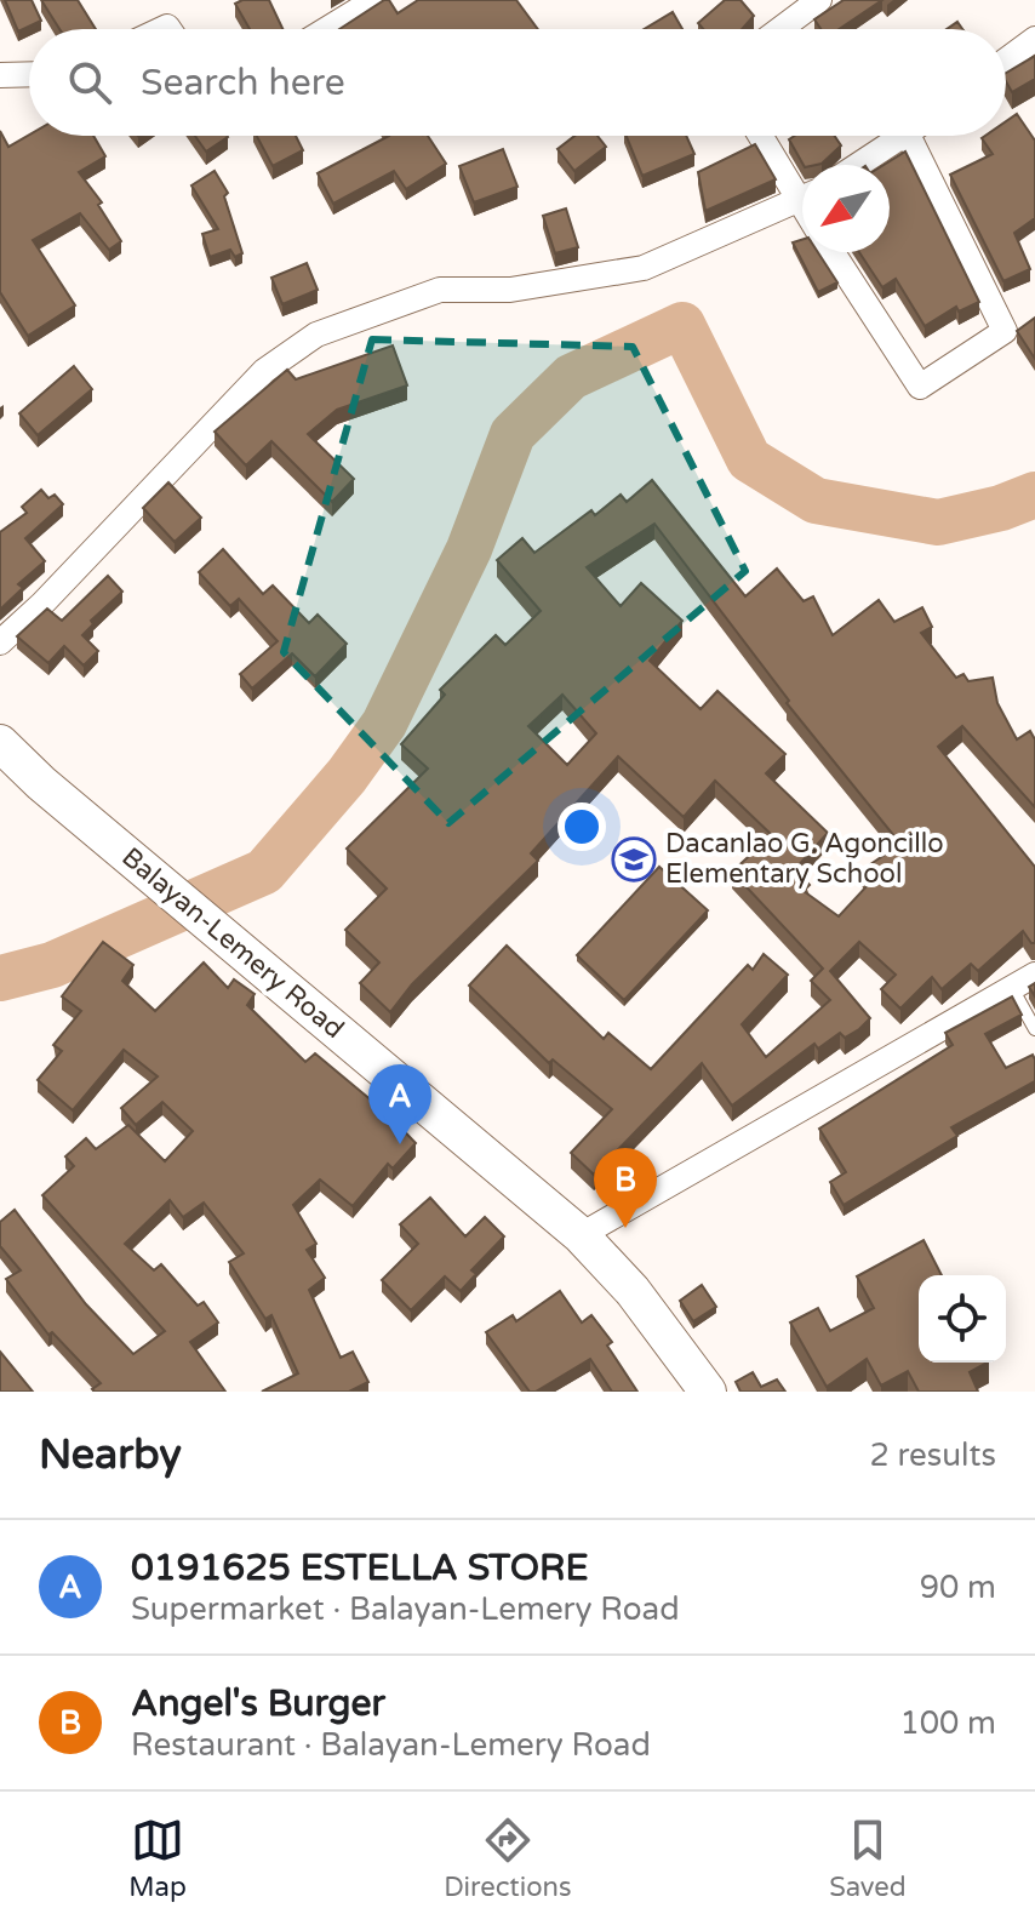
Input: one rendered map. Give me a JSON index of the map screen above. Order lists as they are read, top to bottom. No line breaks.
{"streets":{"main road":["Balayan-Lemery Road"]},"places":{"school or university":["Dacanlao G. Agoncillo Elementary School"]},"north":"bottom left","page":{"search":"Search here","pins":["A","B"],"heading":["Nearby","2 results"],"list":[{"mark":"A","name":"0191625 ESTELLA STORE","note":"Supermarket · Balayan-Lemery Road","value":"90 m"},{"mark":"B","name":"Angel's Burger","note":"Restaurant · Balayan-Lemery Road","value":"100 m"}],"nav":["Map","Directions","Saved"]}}
